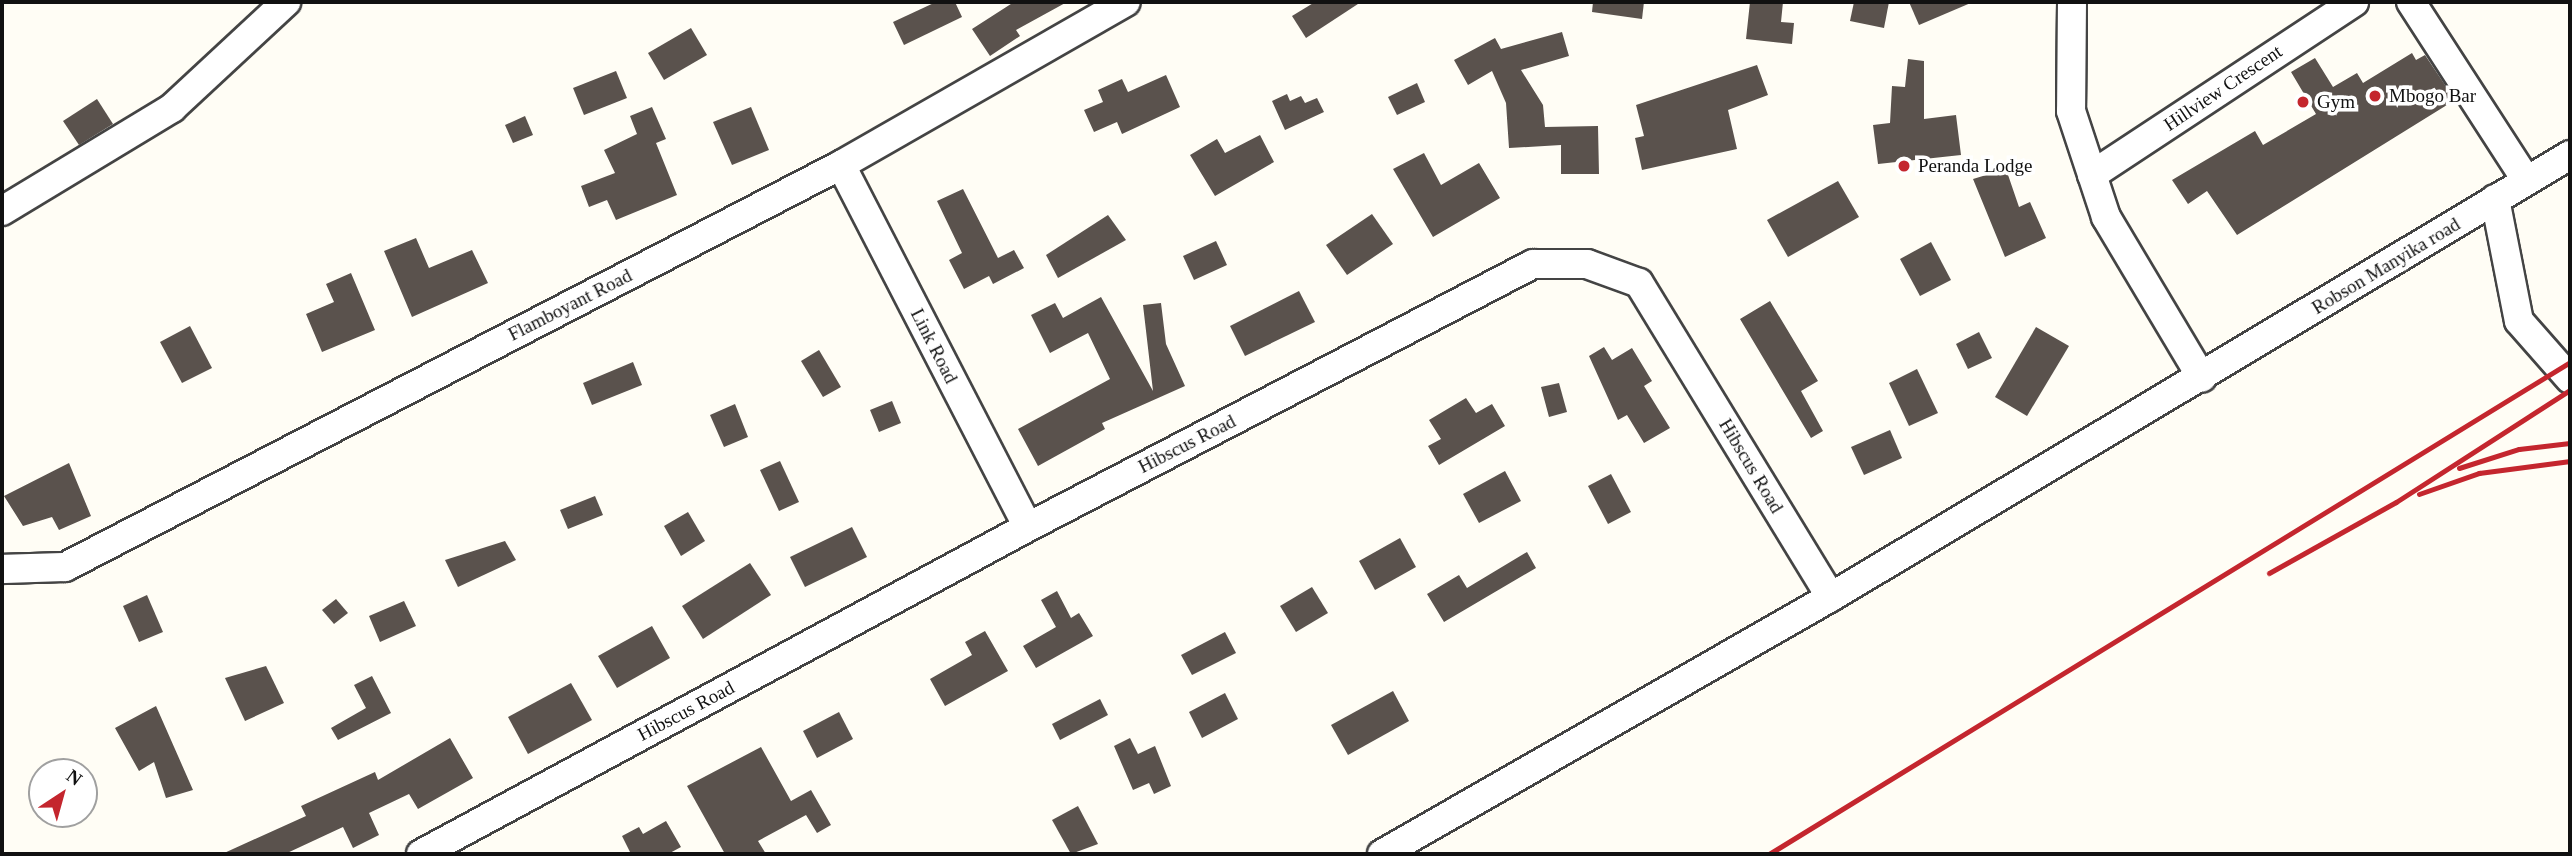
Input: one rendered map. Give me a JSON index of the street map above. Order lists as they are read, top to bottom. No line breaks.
{"streets":{"street":["Hillview Crescent","Robson Manyika road","Flamboyant Road","Link Road","Hibscus Road"]},"crossings":[["Robson Manyika road","Hibscus Road"],["Flamboyant Road","Link Road"],["Link Road","Hibscus Road"]],"places":["Mbogo Bar","Gym","Peranda Lodge"],"north":"top right"}
